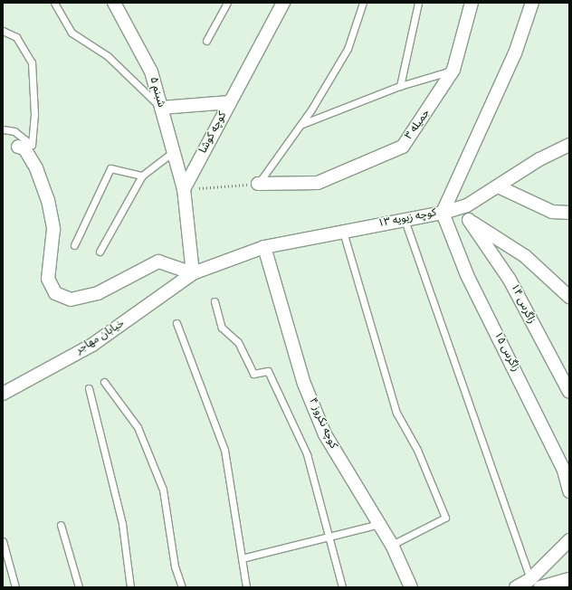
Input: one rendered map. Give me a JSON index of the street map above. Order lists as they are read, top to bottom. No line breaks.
{"streets":{"street":["شبنم ۵","جمیله ۳","کوچه کوشا","کوچه زیویه ۱۳","زاگرس ۱۴","خیابان مهاجر","زاگرس ۱۵","کوچه نکروز ۴"]},"crossings":[["شبنم ۵","کوچه کوشا"],["کوچه زیویه ۱۳","خیابان مهاجر"],["کوچه زیویه ۱۳","زاگرس ۱۵"],["کوچه زیویه ۱۳","کوچه نکروز ۴"]]}
